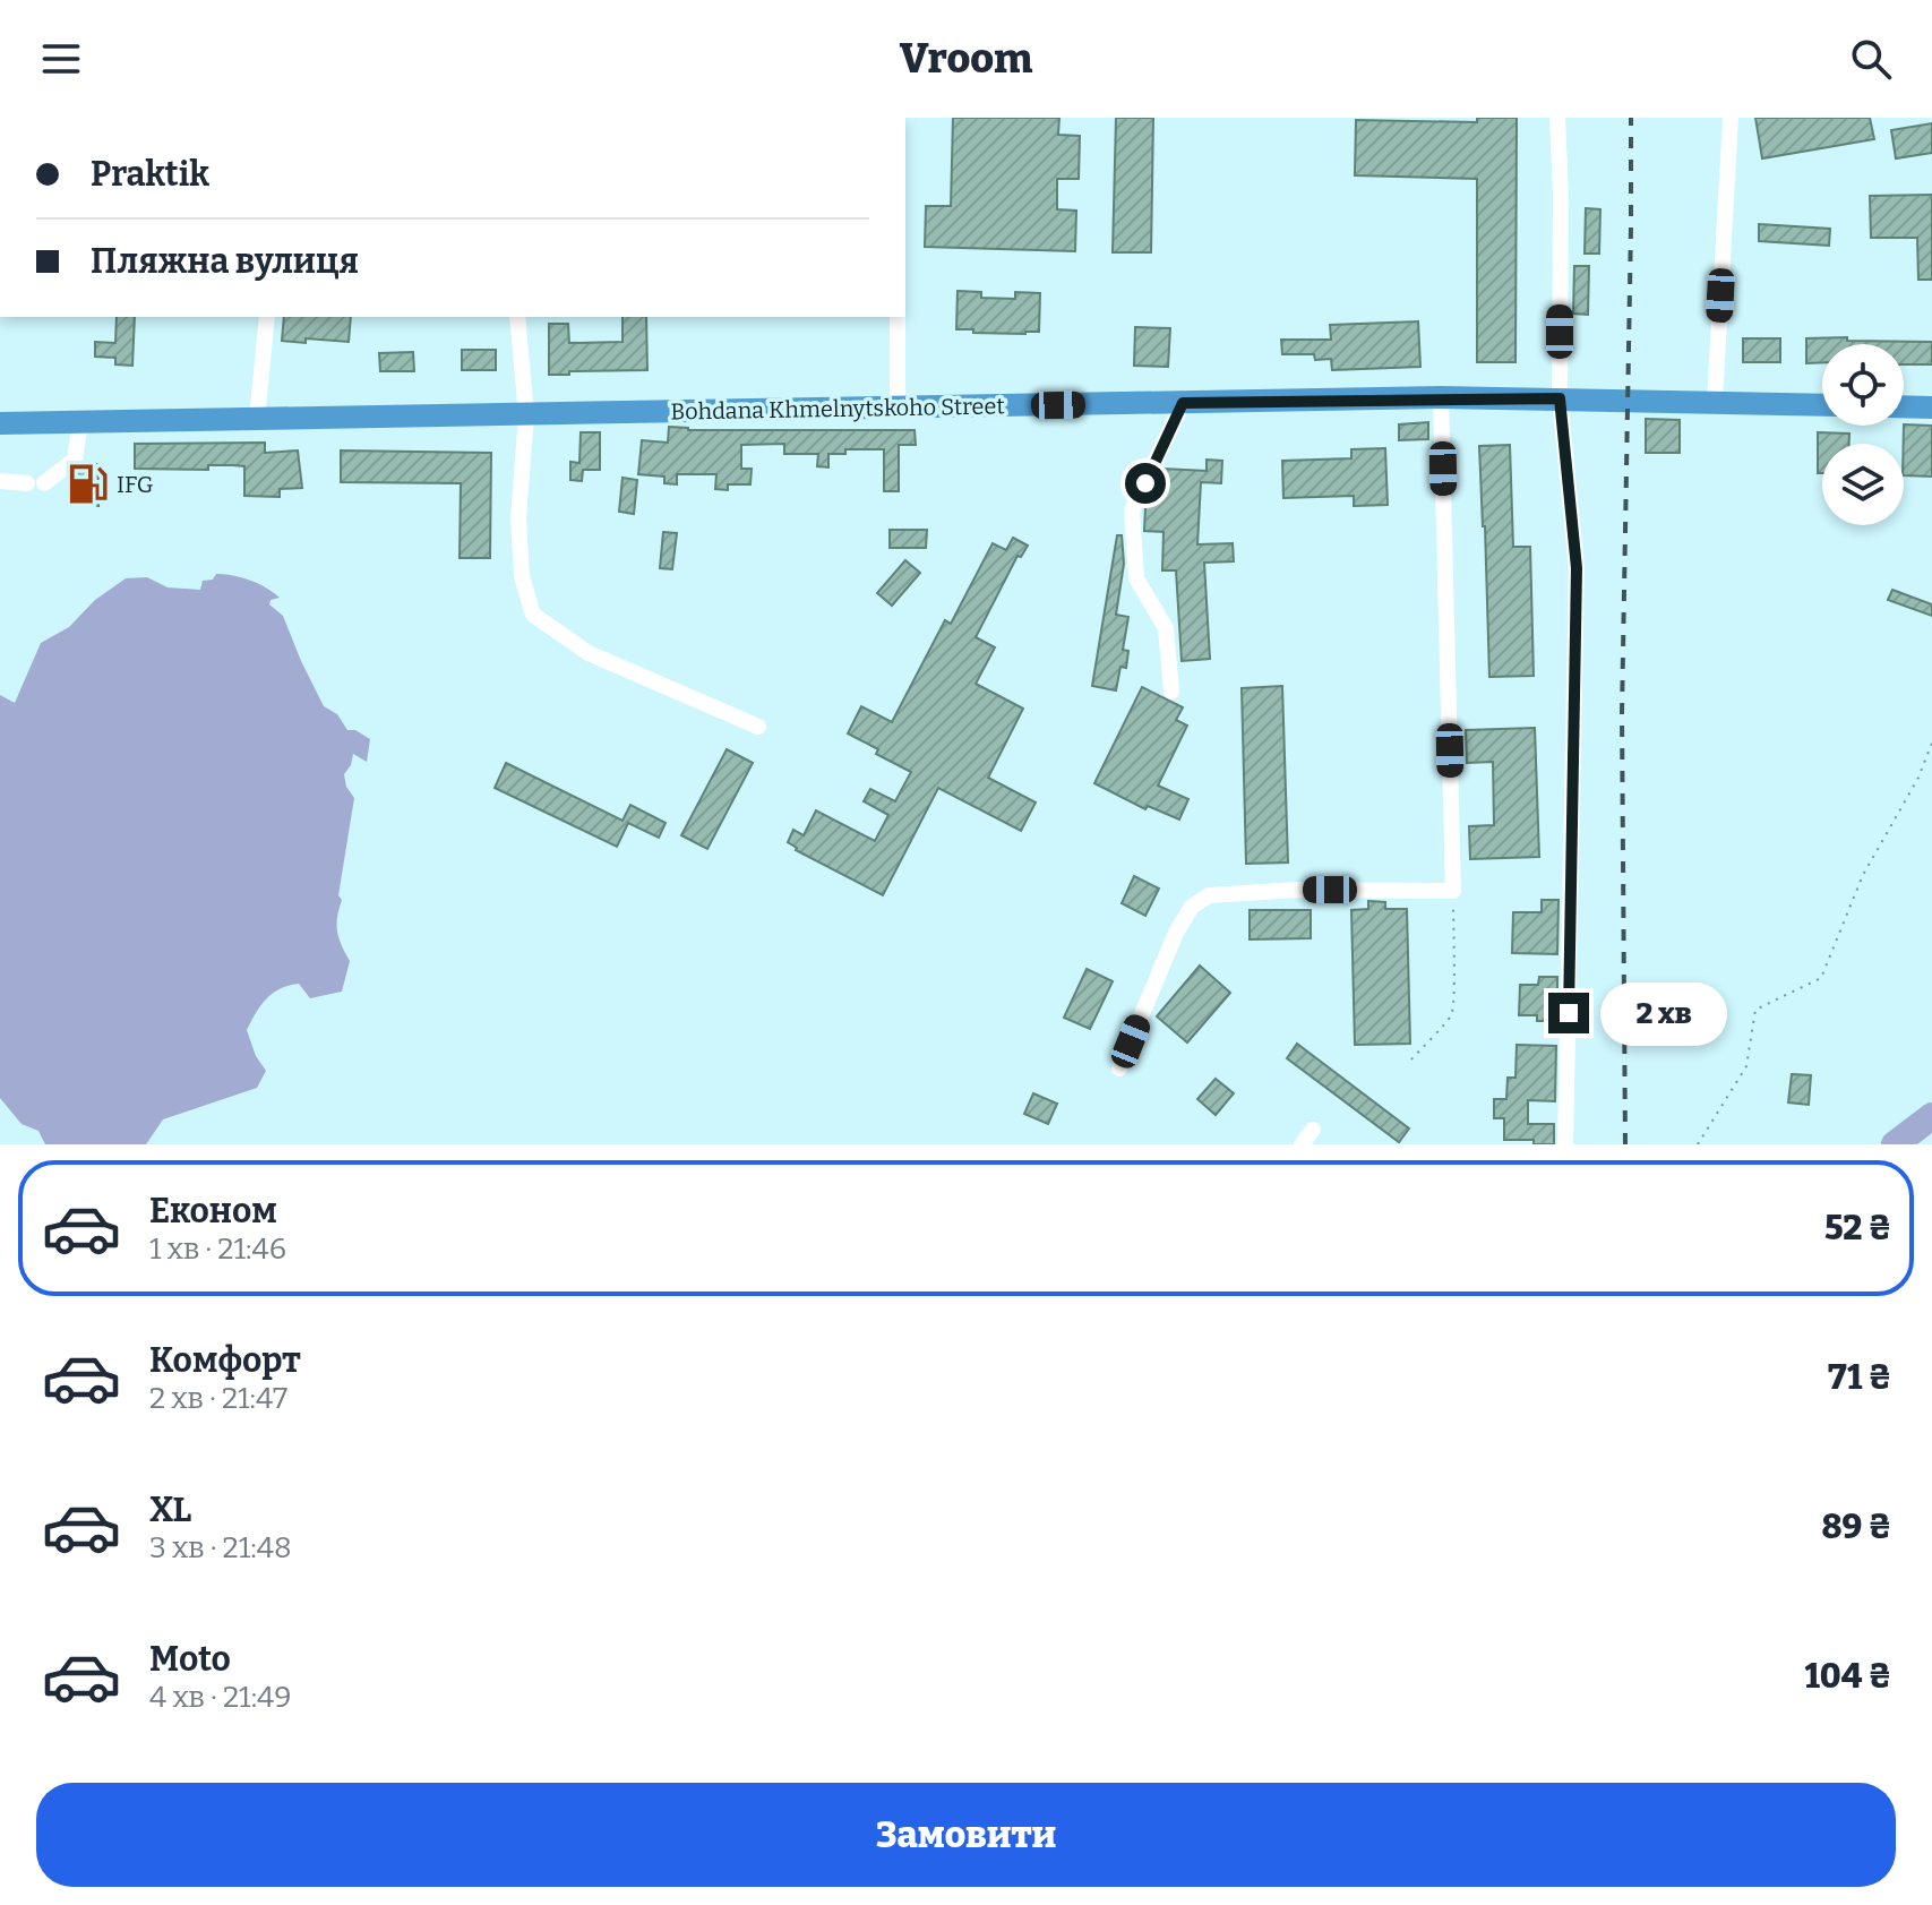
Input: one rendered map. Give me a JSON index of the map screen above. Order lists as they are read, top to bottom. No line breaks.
{"streets":{"highway":["Bohdana Khmelnytskoho Street"]},"places":{"fuel station":["IFG"]},"page":{"header":"Vroom","banner":["Praktik","Пляжна вулиця"],"bubble":"2 хв","list":[{"name":"Економ","note":"1 хв · 21:46","value":"52 ₴"},{"name":"Комфорт","note":"2 хв · 21:47","value":"71 ₴"},{"name":"XL","note":"3 хв · 21:48","value":"89 ₴"},{"name":"Moto","note":"4 хв · 21:49","value":"104 ₴"}],"buttons":"Замовити"}}
